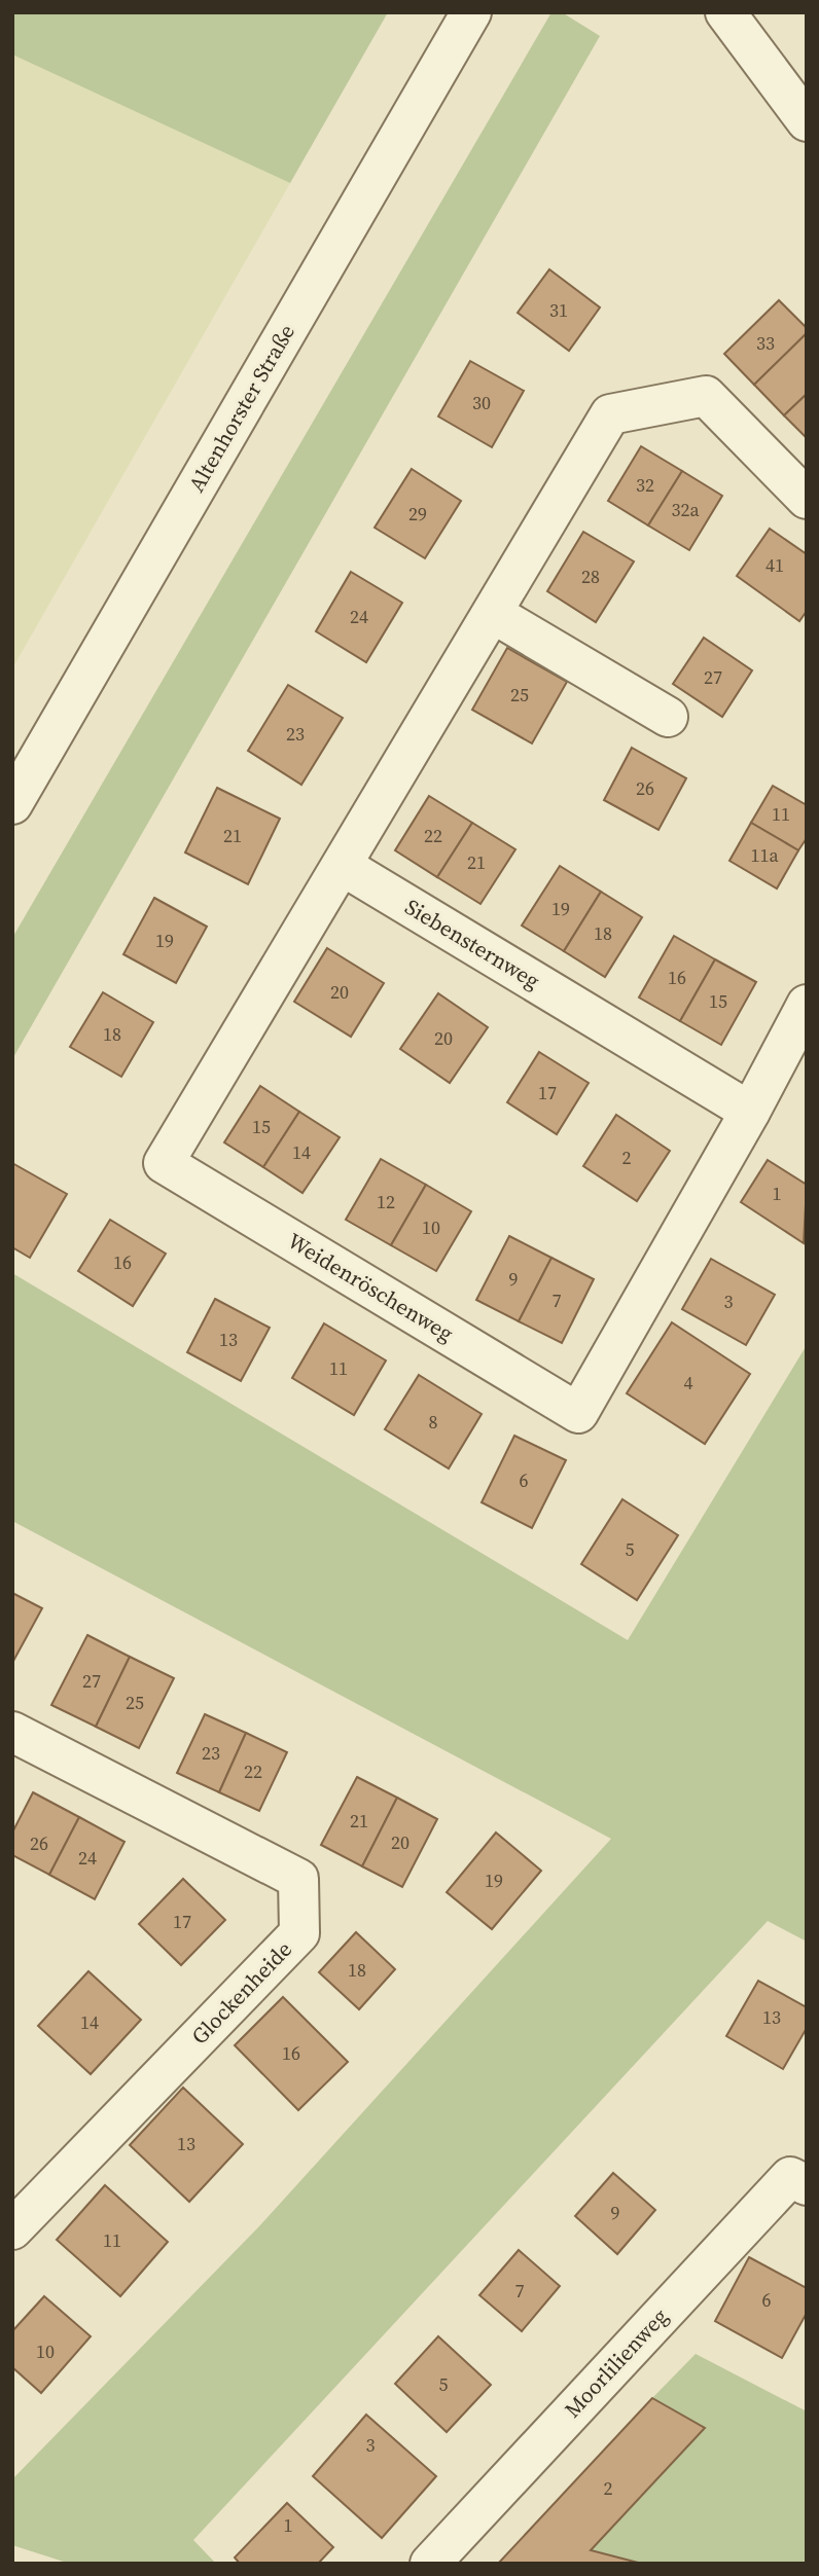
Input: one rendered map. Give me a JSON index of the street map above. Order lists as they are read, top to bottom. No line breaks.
{"streets":{"street":["Altenhorster Straße","Siebensternweg","Weidenröschenweg","Glockenheide","Moorlilienweg"]},"crossings":[["Siebensternweg","Weidenröschenweg"]],"house_numbers":["31","33","30","32","32a","29","41","28","24","27","25","23","26","11","21","22","11a","21","19","18","19","16","20","15","18","20","17","15","14","2","1","12","10","16","9","7","3","13","11","4","8","6","5","27","25","23","22","21","20","26","24","19","17","18","13","14","16","13","9","11","7","6","10","5","3","2","1"]}
